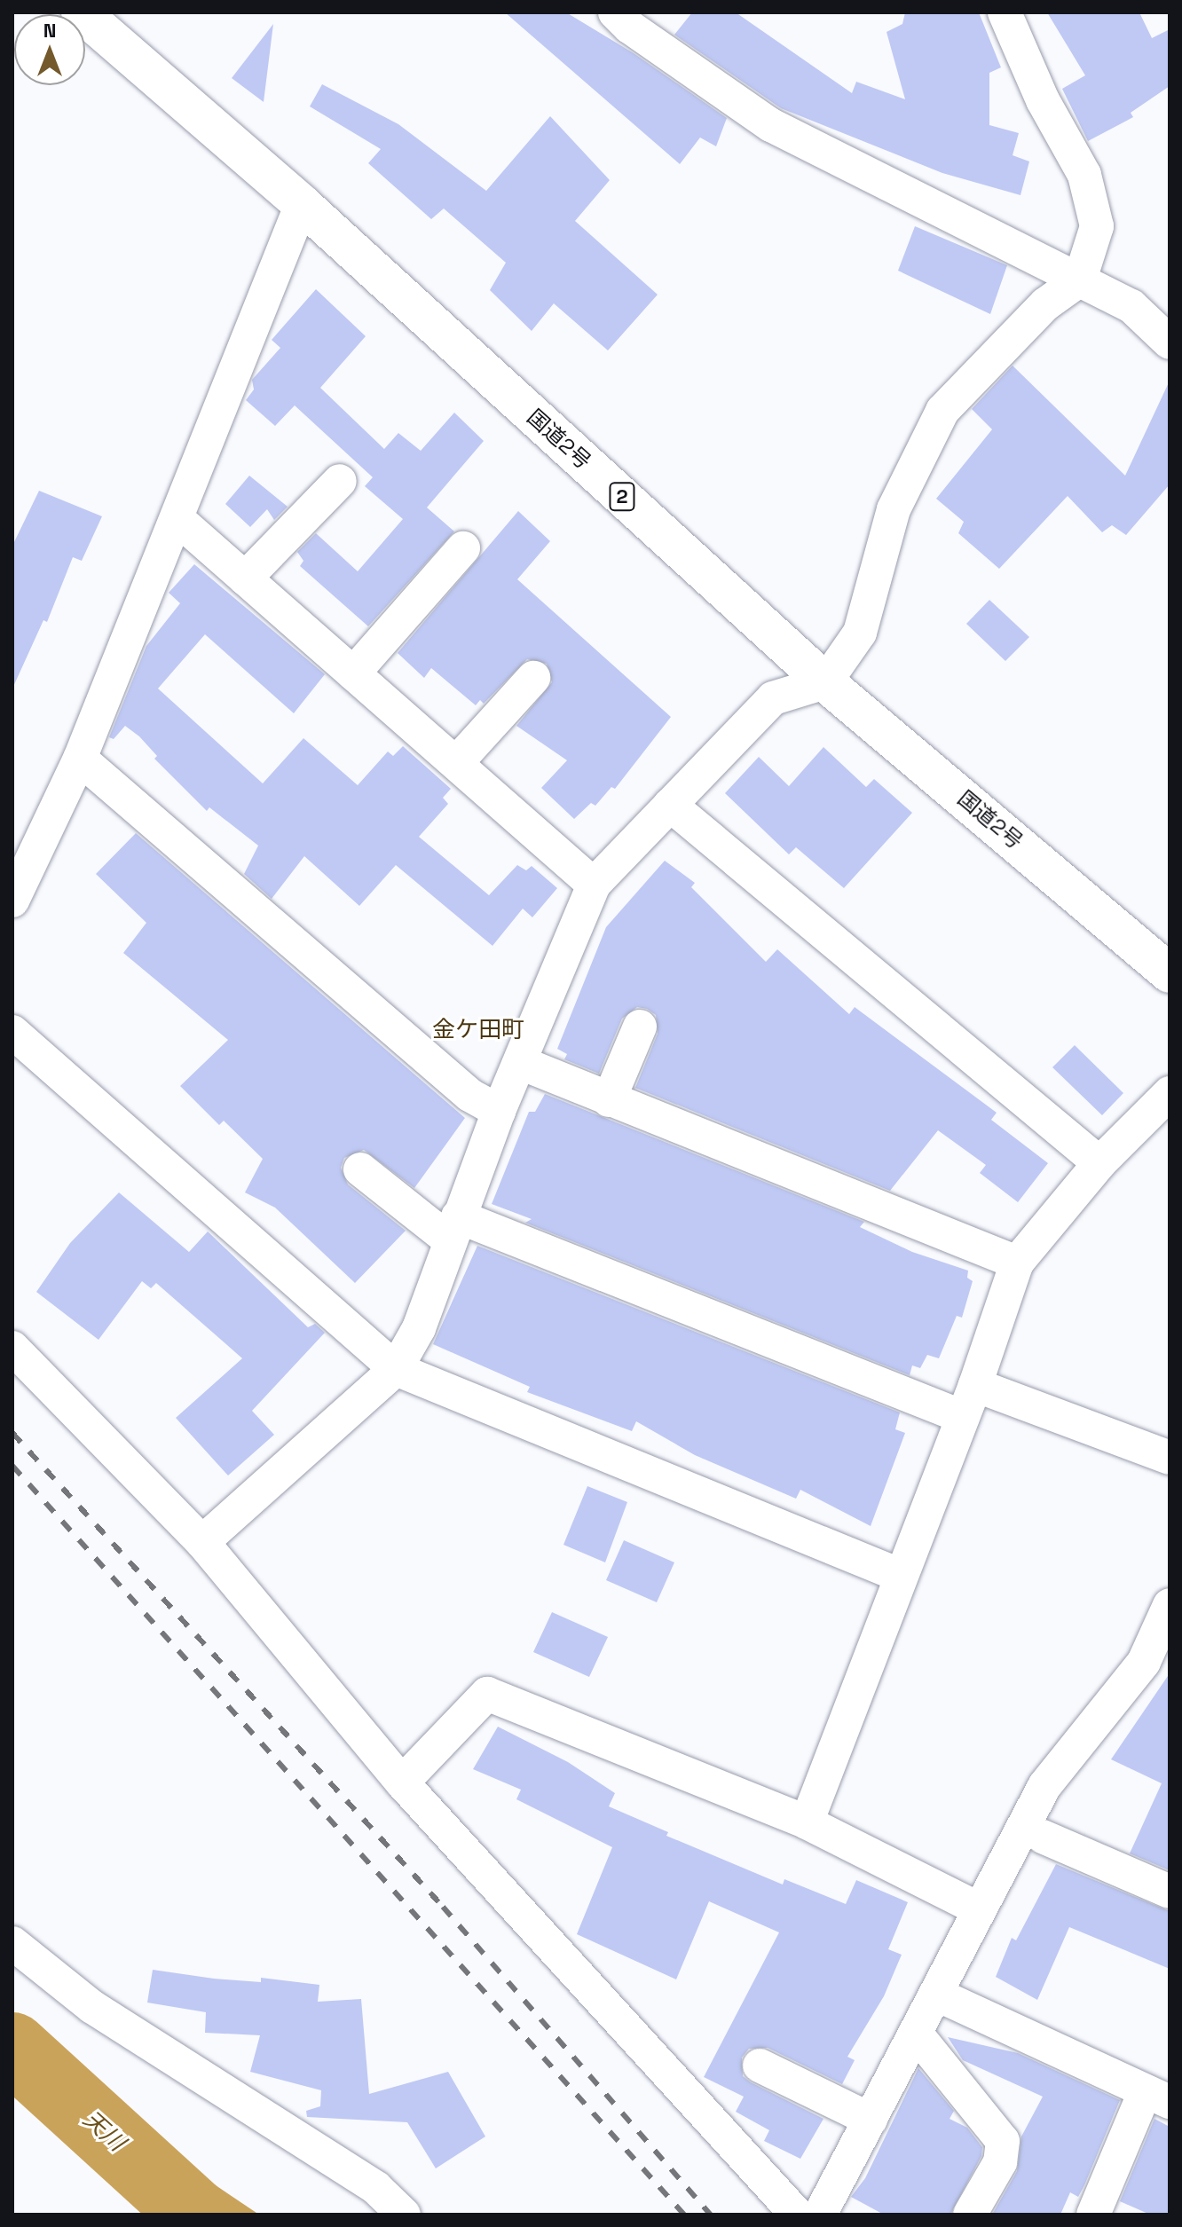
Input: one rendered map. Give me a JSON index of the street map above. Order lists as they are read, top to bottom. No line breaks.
{"streets":{"highway":["国道2号","2"]},"districts":["金ケ田町"],"water":["天川"],"north":"top"}
